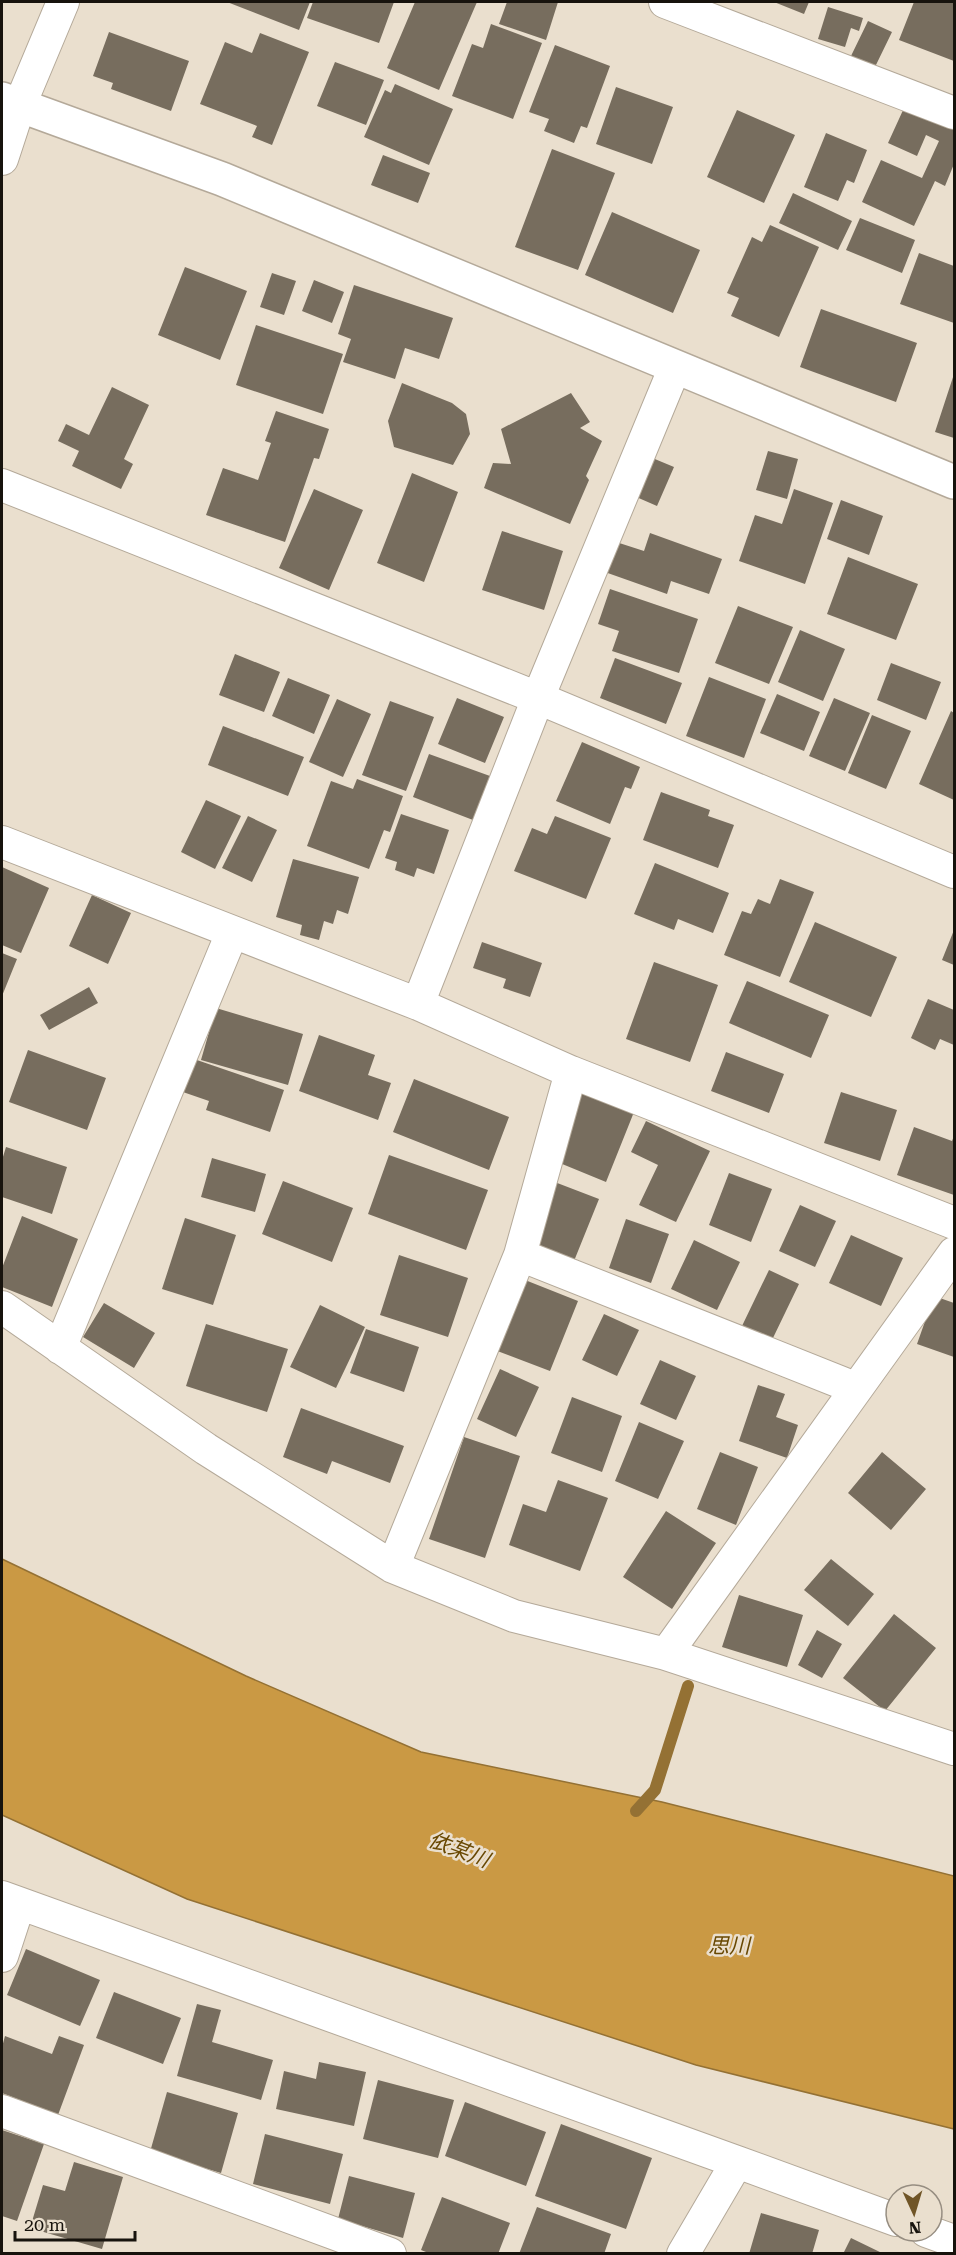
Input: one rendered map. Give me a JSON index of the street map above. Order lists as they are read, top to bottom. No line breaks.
{"water":["依某川","思川"],"scale_bar":"20 m","north":"bottom"}
